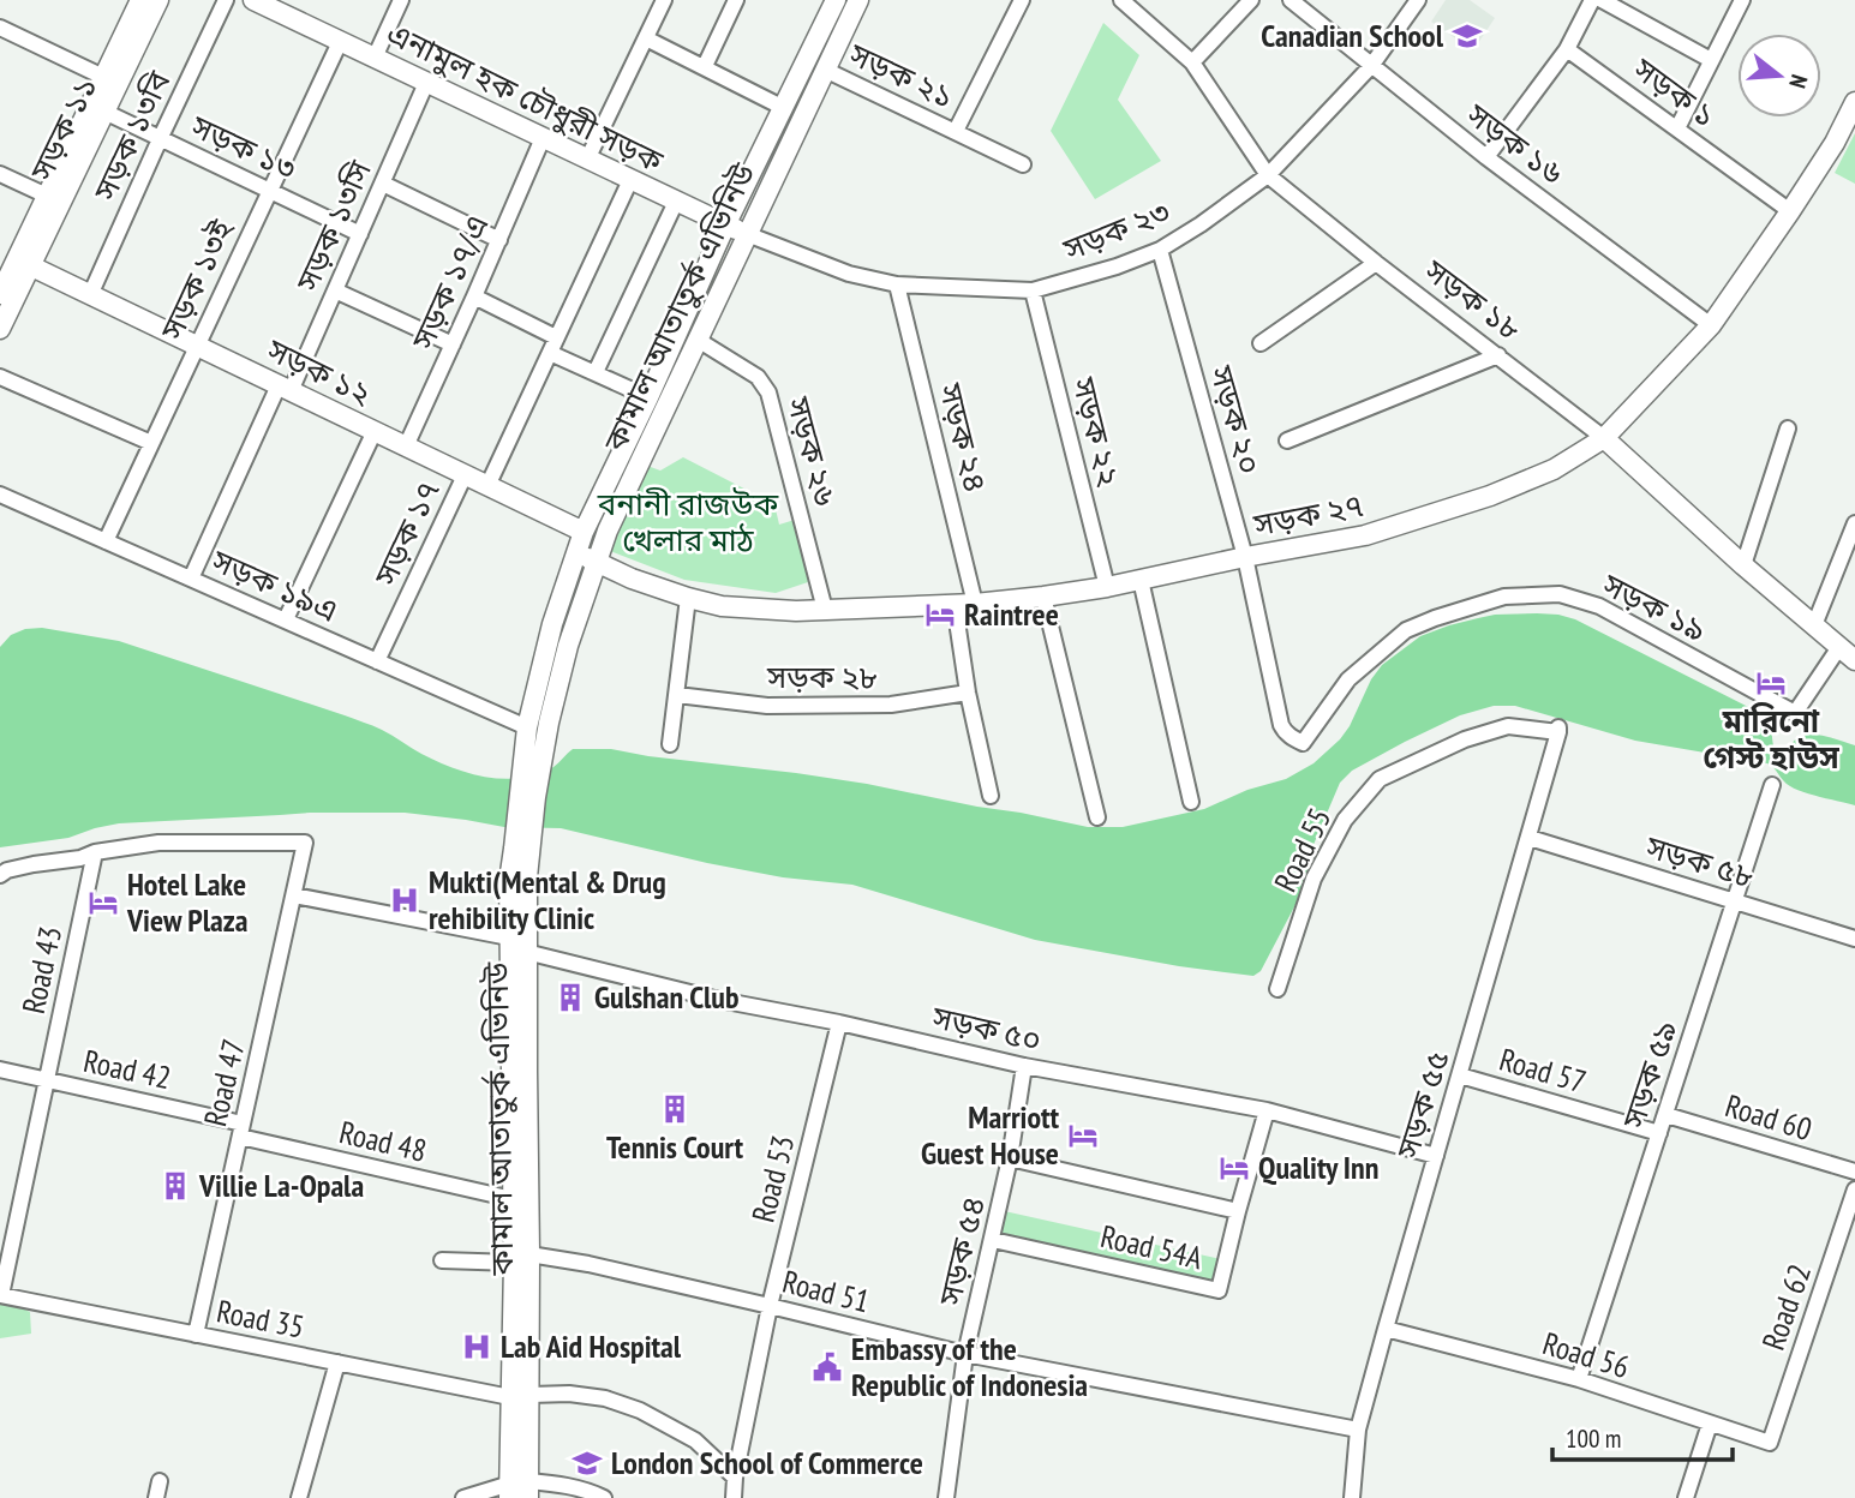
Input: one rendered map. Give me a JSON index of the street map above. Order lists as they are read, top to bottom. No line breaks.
{"streets":{"main road":["এনামুল হক চৌধুরী সড়ক","সড়ক ১১","সড়ক ১৮","কামাল আতাতুর্ক এভিনিউ","সড়ক ১২","সড়ক ২৭"],"street":["সড়ক ২১","সড়ক ১","সড়ক ১৩বি","সড়ক ১৬","সড়ক ১৩","সড়ক ১৩সি","সড়ক ২৩","সড়ক ১৩ই","সড়ক ১৭/এ","সড়ক ২০","সড়ক ২২","সড়ক ২৪","সড়ক ২৬","সড়ক ১৭","সড়ক ১৯এ","সড়ক ১৯","সড়ক ২৮","Road 55","সড়ক ৫৮","Road 43","সড়ক ৫০","Road 42","Road 57","সড়ক ৫৯","Road 47","সড়ক ৫৫","Road 60","Road 48","Road 53","Road 54A","সড়ক ৫৪","Road 51","Road 62","Road 35","Road 56"]},"crossings":[["সড়ক ২১","কামাল আতাতুর্ক এভিনিউ"],["সড়ক ১","সড়ক ২৭"],["এনামুল হক চৌধুরী সড়ক","সড়ক ১৩সি"],["এনামুল হক চৌধুরী সড়ক","সড়ক ২৩"],["এনামুল হক চৌধুরী সড়ক","সড়ক ১৩ই"],["এনামুল হক চৌধুরী সড়ক","সড়ক ১৭/এ"],["এনামুল হক চৌধুরী সড়ক","কামাল আতাতুর্ক এভিনিউ"],["সড়ক ১১","সড়ক ১৩"],["সড়ক ১১","সড়ক ১২"],["সড়ক ১৩বি","সড়ক ১৩"],["সড়ক ১৩বি","সড়ক ১২"],["সড়ক ১৬","সড়ক ২৩"],["সড়ক ১৬","সড়ক ২৭"],["সড়ক ১৩","সড়ক ১৩সি"],["সড়ক ১৩","সড়ক ১৩ই"],["সড়ক ১৩সি","সড়ক ১২"],["সড়ক ১৩সি","সড়ক ১৯এ"],["সড়ক ২৩","সড়ক ১৮"],["সড়ক ২৩","কামাল আতাতুর্ক এভিনিউ"],["সড়ক ২৩","সড়ক ২০"],["সড়ক ২৩","সড়ক ২২"],["সড়ক ২৩","সড়ক ২৪"],["সড়ক ১৩ই","সড়ক ১২"],["সড়ক ১৩ই","সড়ক ১৯এ"],["সড়ক ১৭/এ","সড়ক ১২"],["সড়ক ১৮","সড়ক ২৭"],["সড়ক ১৮","সড়ক ১৯"],["কামাল আতাতুর্ক এভিনিউ","সড়ক ১২"],["কামাল আতাতুর্ক এভিনিউ","সড়ক ২৬"],["কামাল আতাতুর্ক এভিনিউ","সড়ক ২৭"],["কামাল আতাতুর্ক এভিনিউ","সড়ক ১৯এ"],["কামাল আতাতুর্ক এভিনিউ","সড়ক ৫০"],["কামাল আতাতুর্ক এভিনিউ","Road 48"],["কামাল আতাতুর্ক এভিনিউ","Road 51"],["কামাল আতাতুর্ক এভিনিউ","Road 35"],["সড়ক ১২","সড়ক ১৭"],["সড়ক ২০","সড়ক ২৭"],["সড়ক ২০","সড়ক ১৯"],["সড়ক ২২","সড়ক ২৭"],["সড়ক ২৪","সড়ক ২৭"],["সড়ক ২৬","সড়ক ২৭"],["সড়ক ১৭","সড়ক ১৯এ"],["Road 55","সড়ক ৫৫"],["সড়ক ৫৮","সড়ক ৫৯"],["সড়ক ৫৮","সড়ক ৫৫"],["Road 43","Road 42"],["Road 43","Road 47"],["Road 43","Road 35"],["সড়ক ৫০","Road 47"],["সড়ক ৫০","সড়ক ৫৫"],["সড়ক ৫০","Road 53"],["সড়ক ৫০","Road 54A"],["সড়ক ৫০","সড়ক ৫৪"],["Road 42","Road 47"],["Road 42","Road 48"],["Road 57","সড়ক ৫৯"],["Road 57","সড়ক ৫৫"],["সড়ক ৫৯","Road 60"],["সড়ক ৫৯","Road 56"],["Road 47","Road 48"],["Road 47","Road 35"],["সড়ক ৫৫","Road 51"],["সড়ক ৫৫","Road 56"],["Road 53","Road 51"],["Road 53","Road 35"],["Road 54A","সড়ক ৫৪"],["সড়ক ৫৪","Road 51"],["Road 62","Road 56"]],"parks":["বনানী রাজউক খেলার মাঠ"],"places":{"school or university":["Canadian School","London School of Commerce"],"hotel":["Raintree","মারিনো গেস্ট হাউস","Hotel Lake View Plaza","Marriott Guest House","Quality Inn"],"hospital":["Mukti(Mental & Drug rehibility Clinic","Lab Aid Hospital"],"building":["Gulshan Club","Tennis Court","Villie La-Opala"],"public building":["Embassy of the Republic of Indonesia"]},"scale_bar":"100 m","north":"right"}
